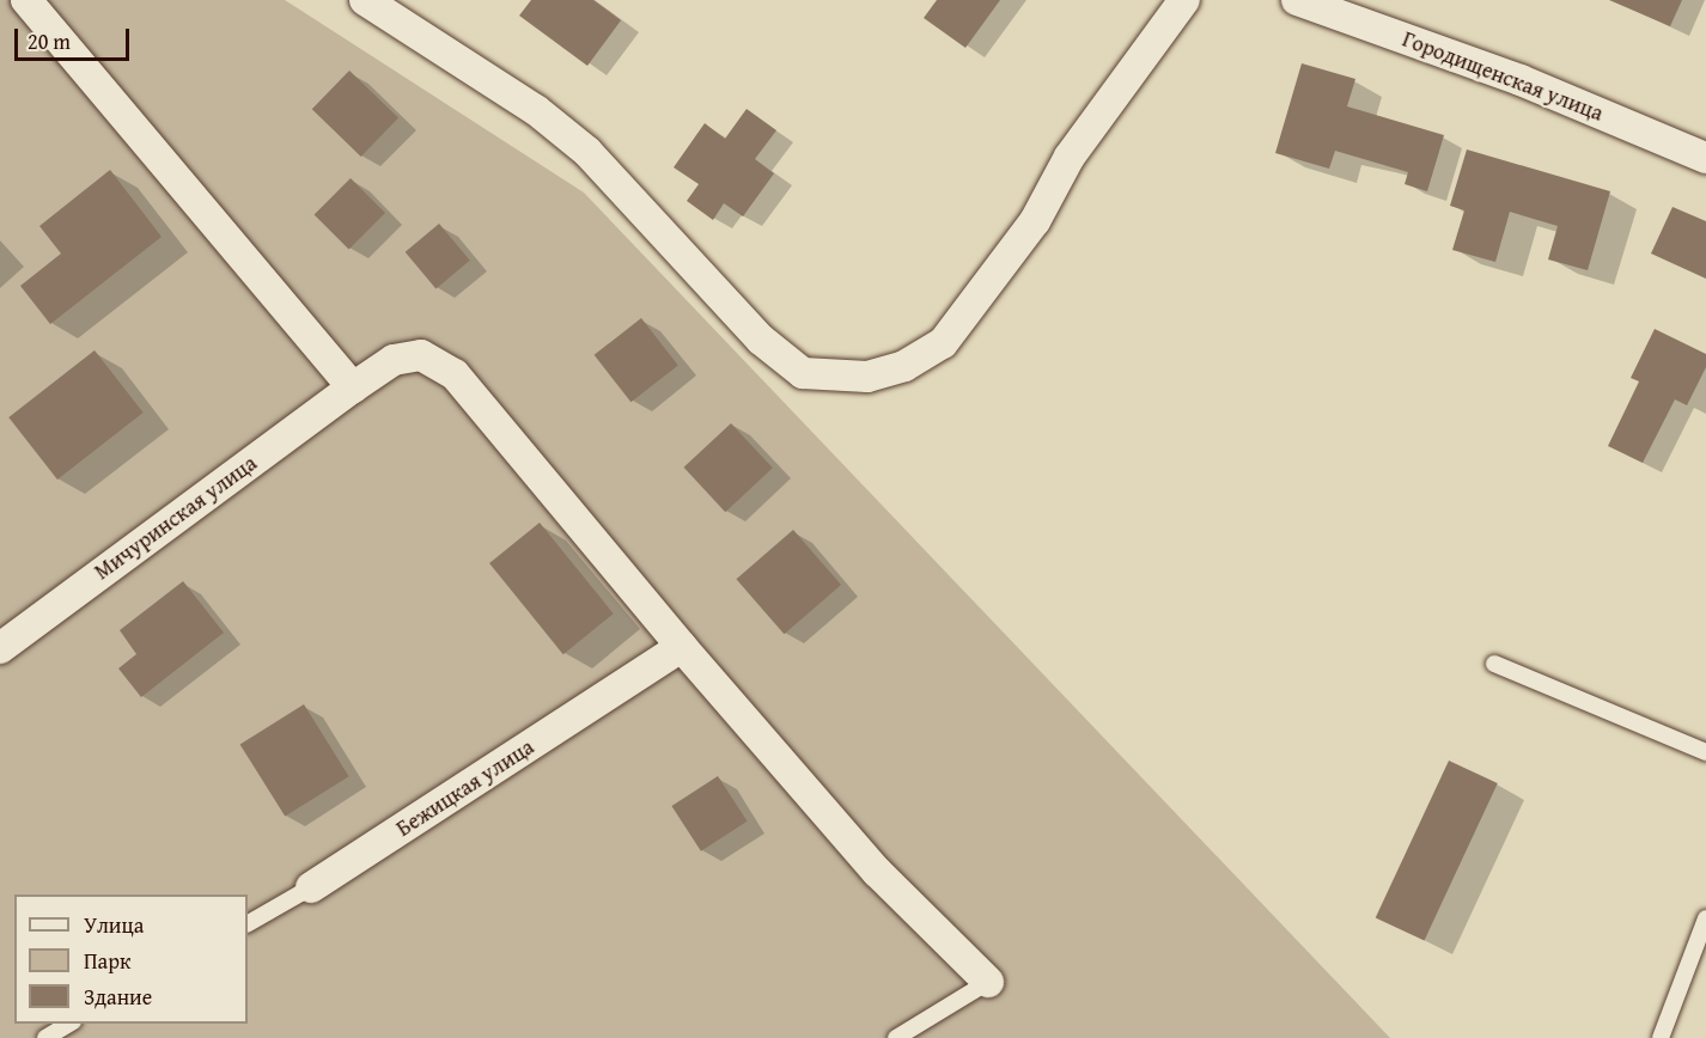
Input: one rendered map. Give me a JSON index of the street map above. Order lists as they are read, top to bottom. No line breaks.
{"streets":{"street":["Городищенская улица","Мичуринская улица","Бежицкая улица"]},"crossings":[["Мичуринская улица","Бежицкая улица"]],"legend":["Улица","Парк","Здание"],"scale_bar":"20 m"}
